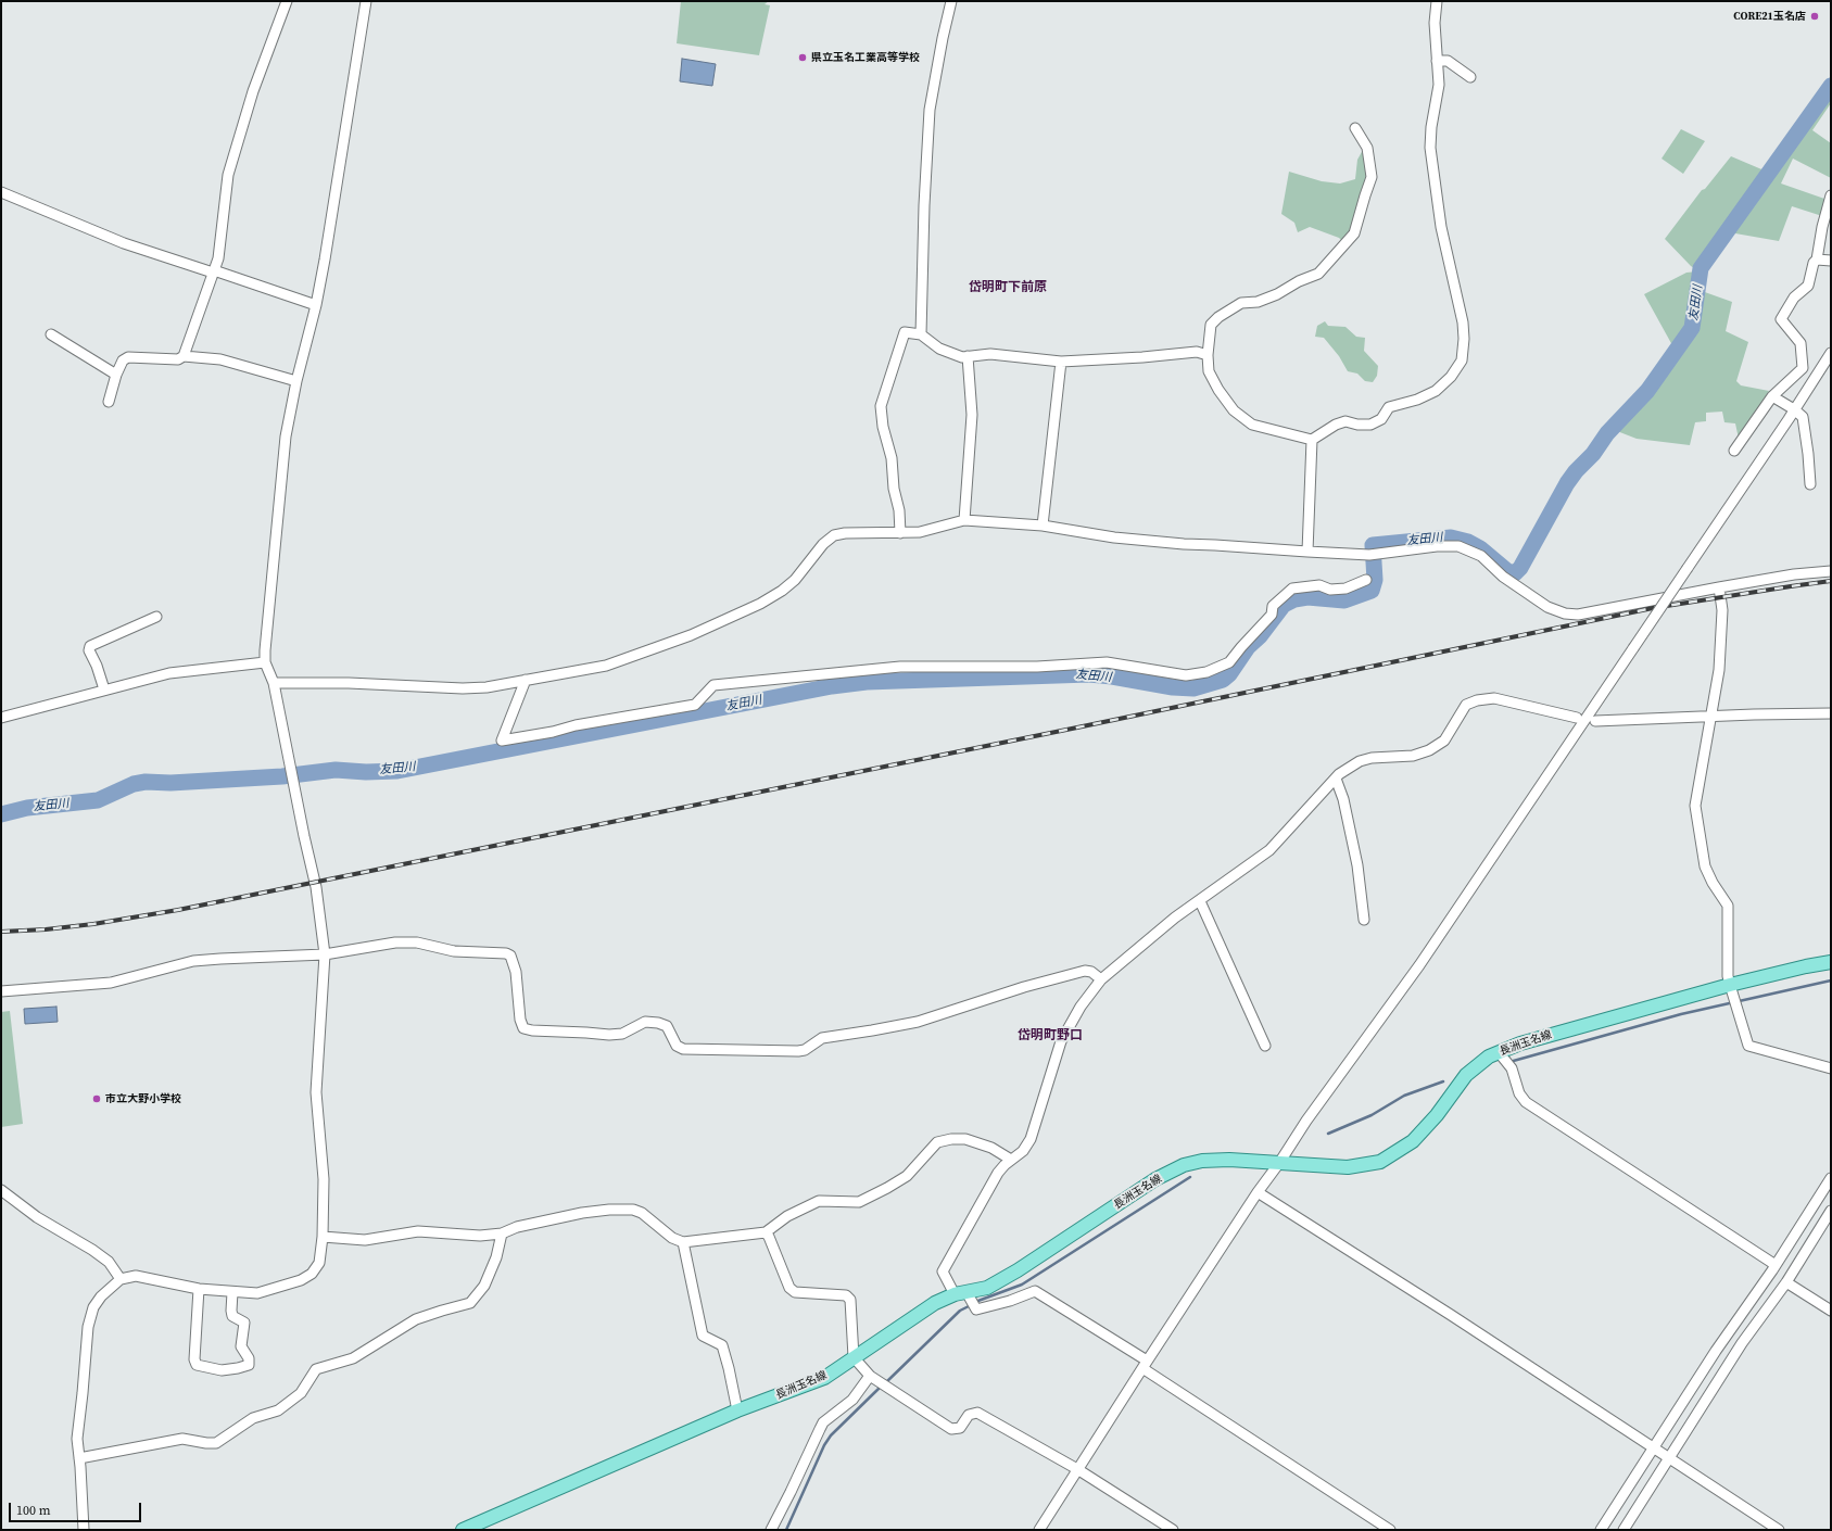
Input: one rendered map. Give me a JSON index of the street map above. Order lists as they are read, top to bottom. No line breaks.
{"streets":{"main road":["長洲玉名線"]},"districts":["岱明町下前原","岱明町野口"],"water":["友田川"],"places":["CORE21玉名店","県立玉名工業高等学校","市立大野小学校"],"scale_bar":"100 m"}
